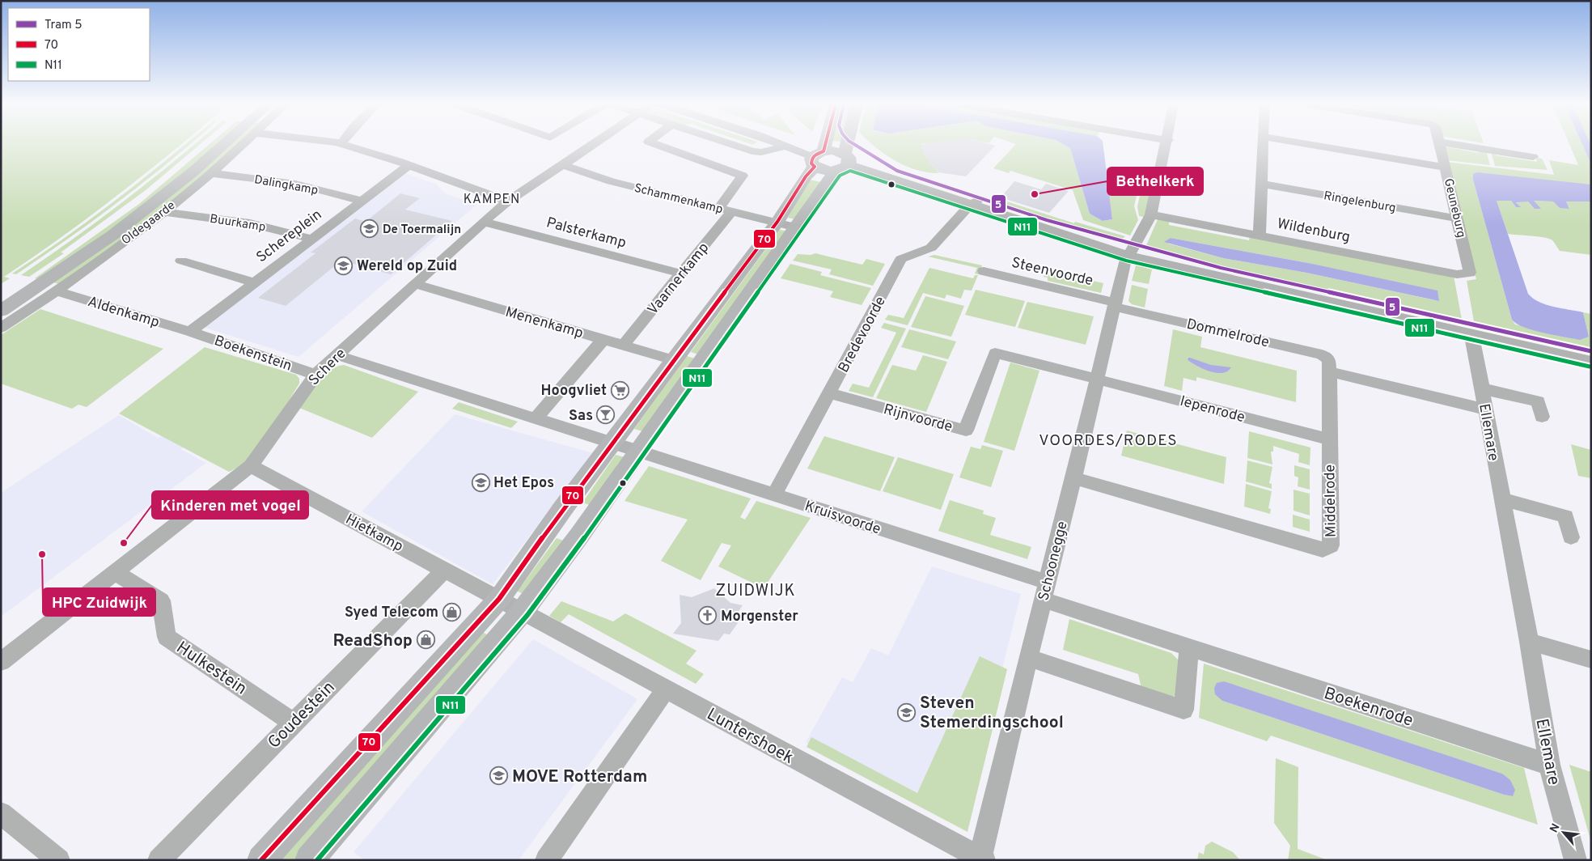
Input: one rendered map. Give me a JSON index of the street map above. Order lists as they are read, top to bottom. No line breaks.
{"streets":{"main road":["Oldegaarde"],"street":["Dalingkamp","Schammenkamp","Ringelenburg","Geuneburg","Buurkamp","Wildenburg","Palsterkamp","Schereplein","Steenvoorde","Vaarnerkamp","Aldenkamp","Menenkamp","Dommelrode","Bredevoorde","Boekenstein","Schere","Iepenrode","Rijnvoorde","Ellemare","Middelrode","Kruisvoorde","Hietkamp","Schoonegge","Hulkestein","Boekenrode","Goudestein","Luntershoek"]},"crossings":[["Dalingkamp","Oldegaarde"],["Dalingkamp","Schereplein"],["Schammenkamp","Vaarnerkamp"],["Schammenkamp","Schere"],["Ringelenburg","Geuneburg"],["Geuneburg","Wildenburg"],["Oldegaarde","Buurkamp"],["Oldegaarde","Aldenkamp"],["Buurkamp","Schereplein"],["Palsterkamp","Vaarnerkamp"],["Palsterkamp","Schere"],["Schereplein","Aldenkamp"],["Schereplein","Boekenstein"],["Steenvoorde","Dommelrode"],["Steenvoorde","Schoonegge"],["Vaarnerkamp","Menenkamp"],["Aldenkamp","Boekenstein"],["Menenkamp","Schere"],["Dommelrode","Middelrode"],["Dommelrode","Schoonegge"],["Bredevoorde","Rijnvoorde"],["Bredevoorde","Kruisvoorde"],["Boekenstein","Schere"],["Schere","Kruisvoorde"],["Schere","Hietkamp"],["Schere","Hulkestein"],["Iepenrode","Rijnvoorde"],["Iepenrode","Middelrode"],["Iepenrode","Schoonegge"],["Rijnvoorde","Schoonegge"],["Ellemare","Boekenrode"],["Middelrode","Schoonegge"],["Kruisvoorde","Schoonegge"],["Kruisvoorde","Boekenrode"],["Hietkamp","Goudestein"],["Hietkamp","Luntershoek"],["Schoonegge","Boekenrode"],["Schoonegge","Luntershoek"],["Hulkestein","Goudestein"]],"districts":["KAMPEN","VOORDES/RODES","ZUIDWIJK"],"places":{"other":["Bethelkerk","Kinderen met vogel","HPC Zuidwijk"],"school or university":["De Toermalijn","Wereld op Zuid","Het Epos","Steven Stemerdingschool","MOVE Rotterdam"],"supermarket":["Hoogvliet"],"bar":["Sas"],"shop":["Syed Telecom","ReadShop"],"church":["Morgenster"]},"lines":["tram line 5","transit line 70","transit line N11"],"legend":["Tram 5","70","N11"],"north":"top left"}
